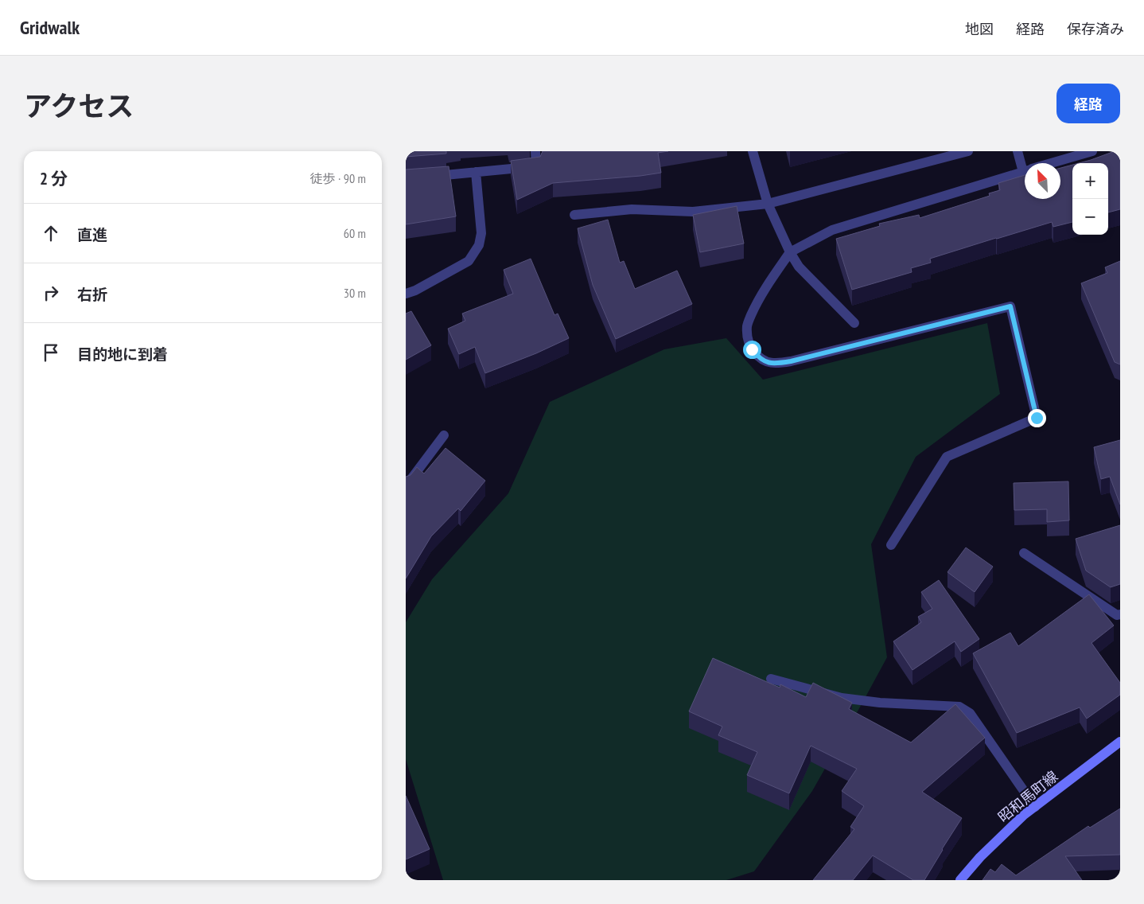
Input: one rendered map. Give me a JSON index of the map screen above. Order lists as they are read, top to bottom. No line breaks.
{"streets":{"main road":["昭和馬町線"]},"north":"top left","page":{"header":"Gridwalk","nav":["地図","経路","保存済み"],"title":"アクセス","buttons":"経路","heading":["2 分","徒歩 · 90 m"],"map_buttons":["+","−"],"list":[["直進","60 m"],["右折","30 m"],"目的地に到着"]}}
